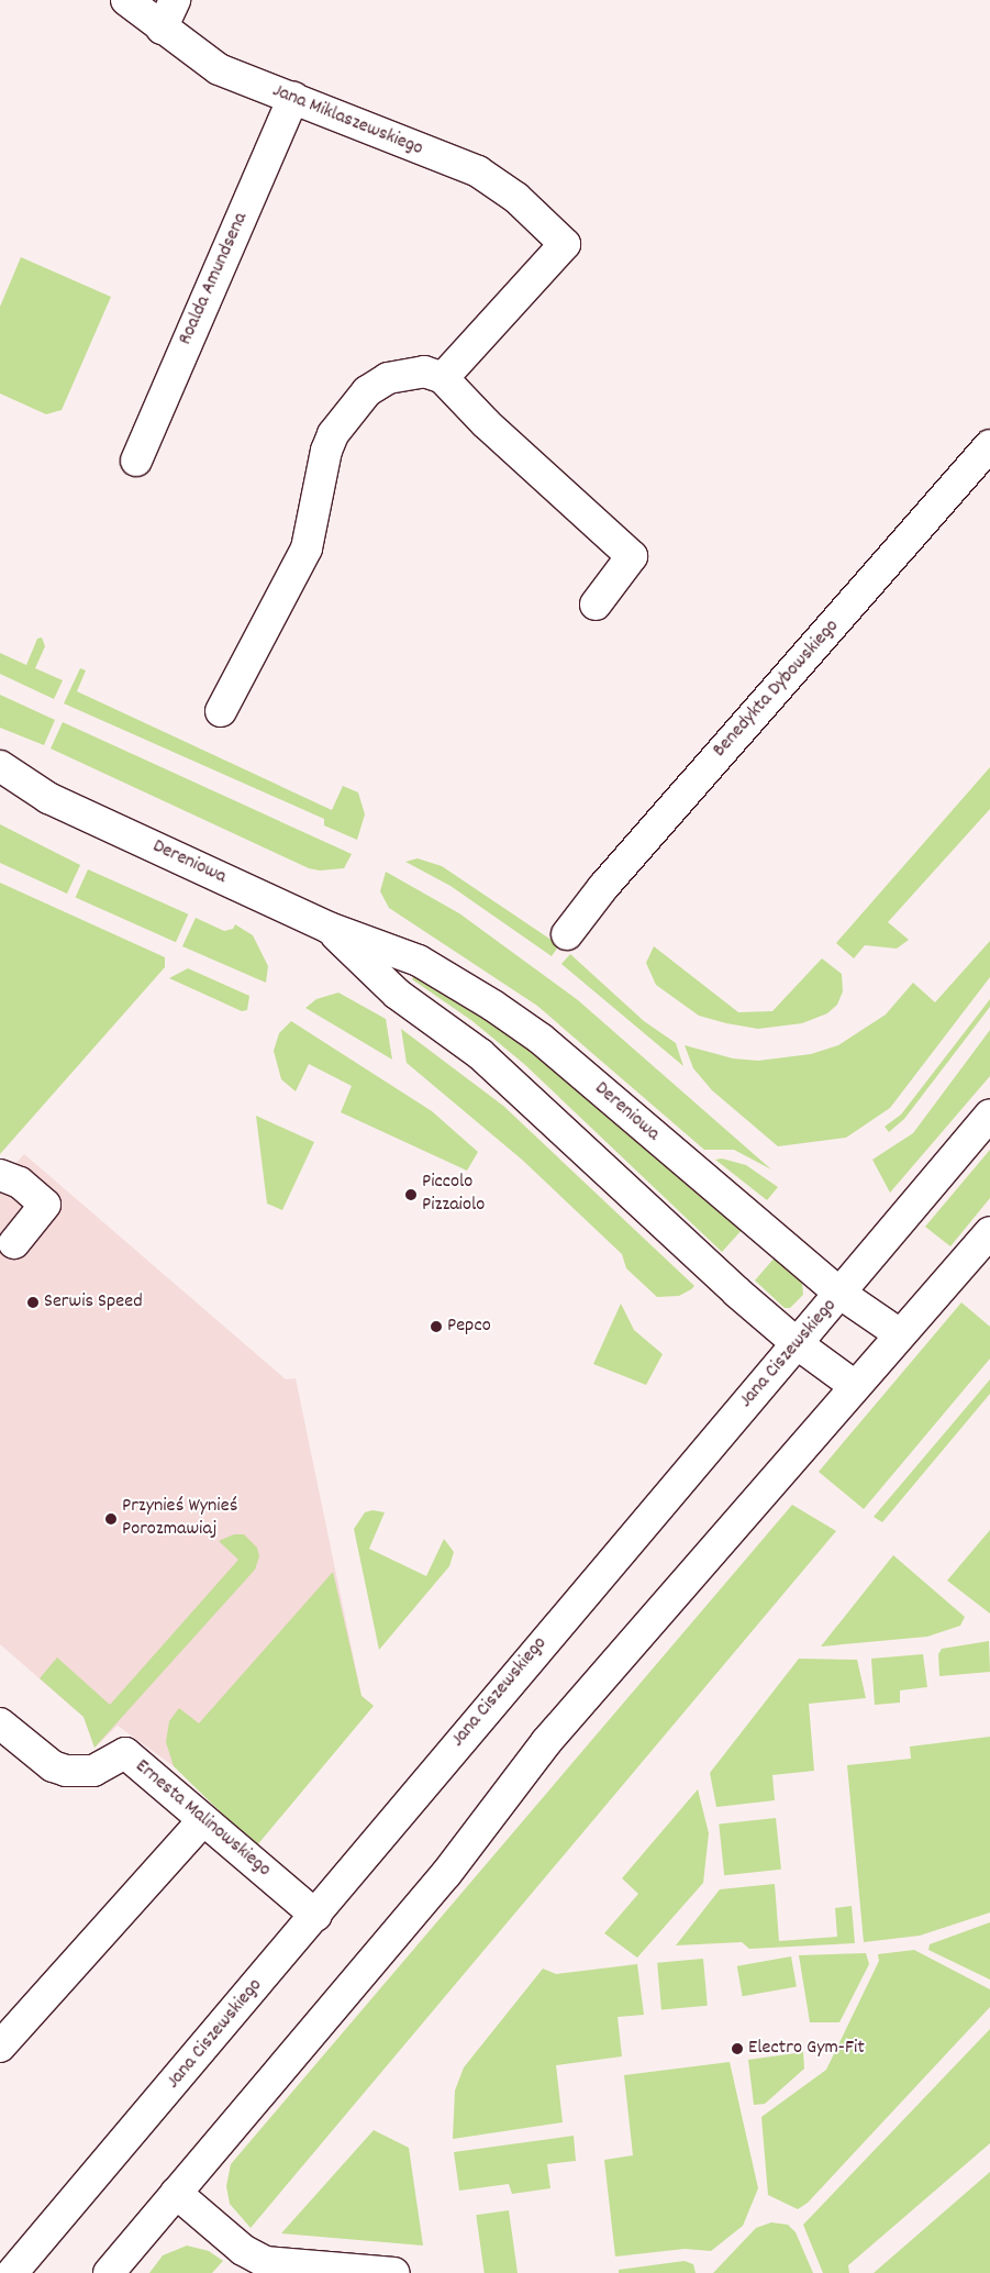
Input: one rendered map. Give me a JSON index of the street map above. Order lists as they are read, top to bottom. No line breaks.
{"streets":{"street":["Jana Miklaszewskiego","Roalda Amundsena","Benedykta Dybowskiego","Dereniowa","Jana Ciszewskiego","Ernesta Malinowskiego"]},"crossings":[["Jana Miklaszewskiego","Roalda Amundsena"],["Dereniowa","Jana Ciszewskiego"],["Jana Ciszewskiego","Ernesta Malinowskiego"]],"places":["Piccolo Pizzaiolo","Serwis Speed","Pepco","Przynieś Wynieś Porozmawiaj","Electro Gym-Fit"]}
